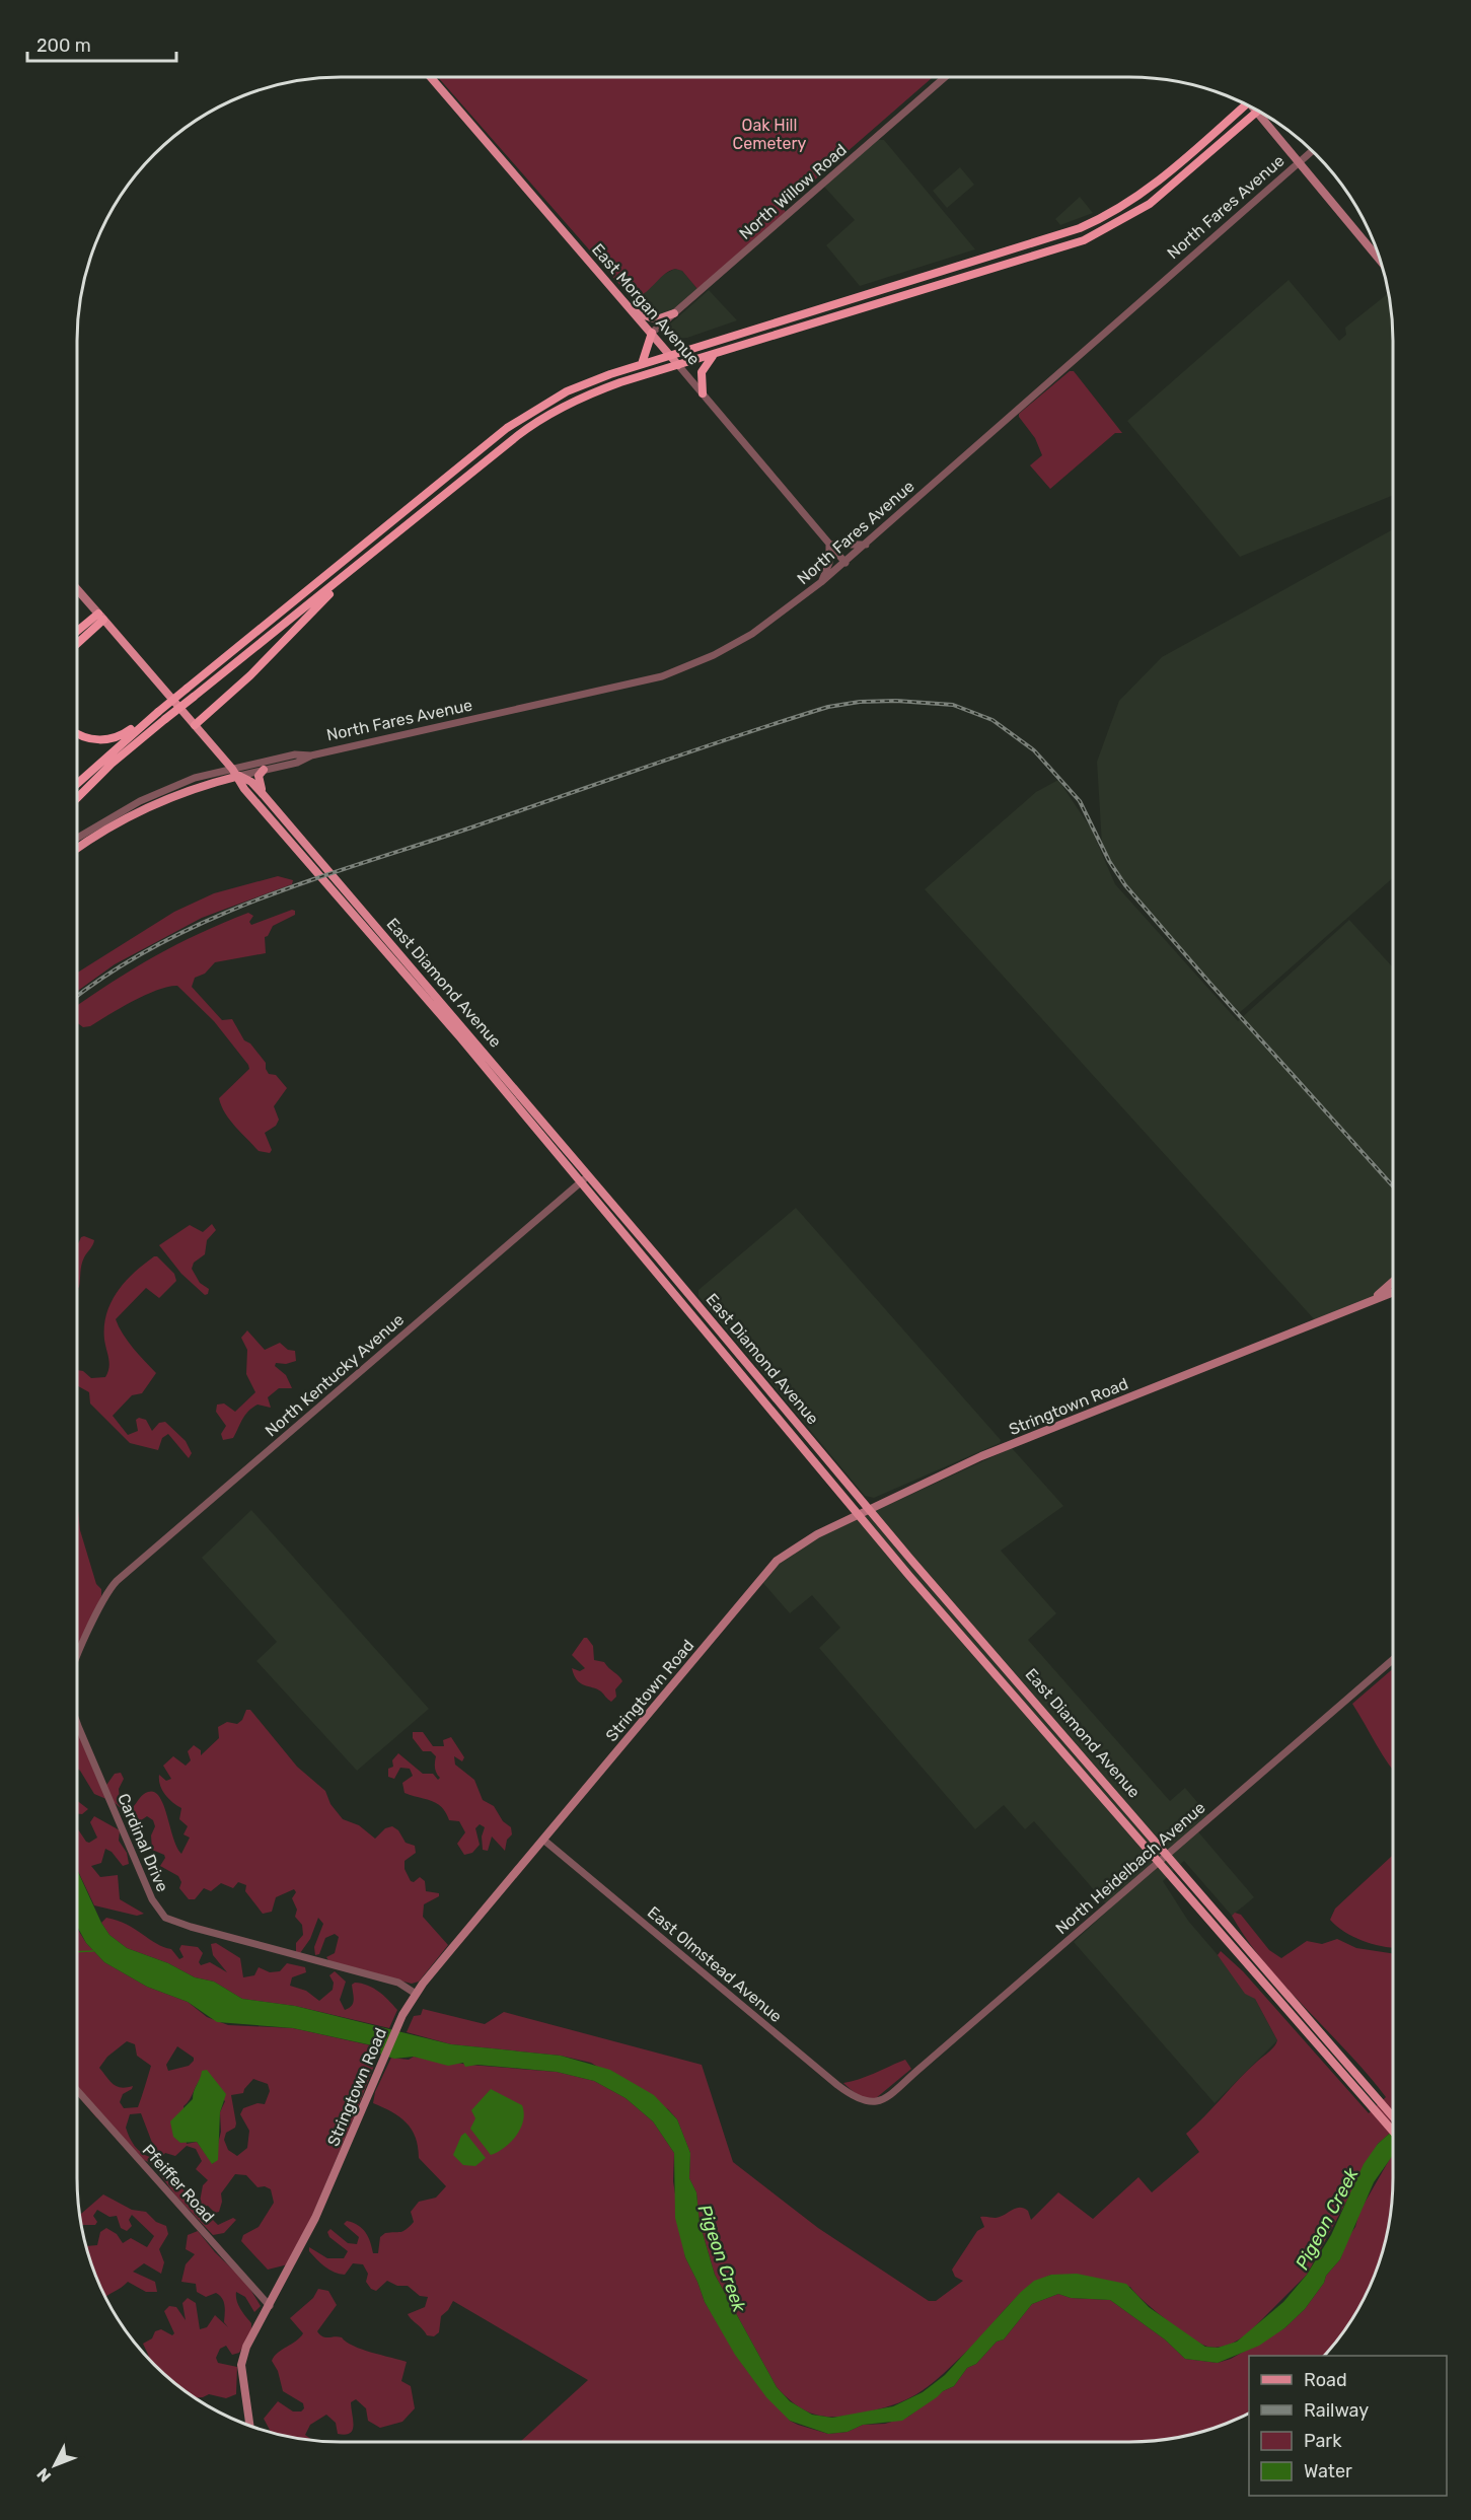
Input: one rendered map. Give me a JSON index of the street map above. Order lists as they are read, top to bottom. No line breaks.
{"streets":{"main road":["North Fares Avenue","East Morgan Avenue","East Diamond Avenue","Stringtown Road"],"street":["North Willow Road","North Kentucky Avenue","Cardinal Drive","North Heidelbach Avenue","East Olmstead Avenue","Pfeiffer Road"]},"crossings":[["North Willow Road","East Morgan Avenue"],["North Fares Avenue","East Morgan Avenue"],["North Fares Avenue","East Diamond Avenue"],["East Diamond Avenue","North Kentucky Avenue"],["East Diamond Avenue","Stringtown Road"],["East Diamond Avenue","North Heidelbach Avenue"],["North Kentucky Avenue","Cardinal Drive"],["Stringtown Road","Cardinal Drive"],["Stringtown Road","East Olmstead Avenue"],["Stringtown Road","Pfeiffer Road"],["North Heidelbach Avenue","East Olmstead Avenue"]],"water":["Pigeon Creek"],"parks":["Oak Hill Cemetery"],"legend":["Road","Railway","Park","Water"],"scale_bar":"200 m","north":"bottom left"}
